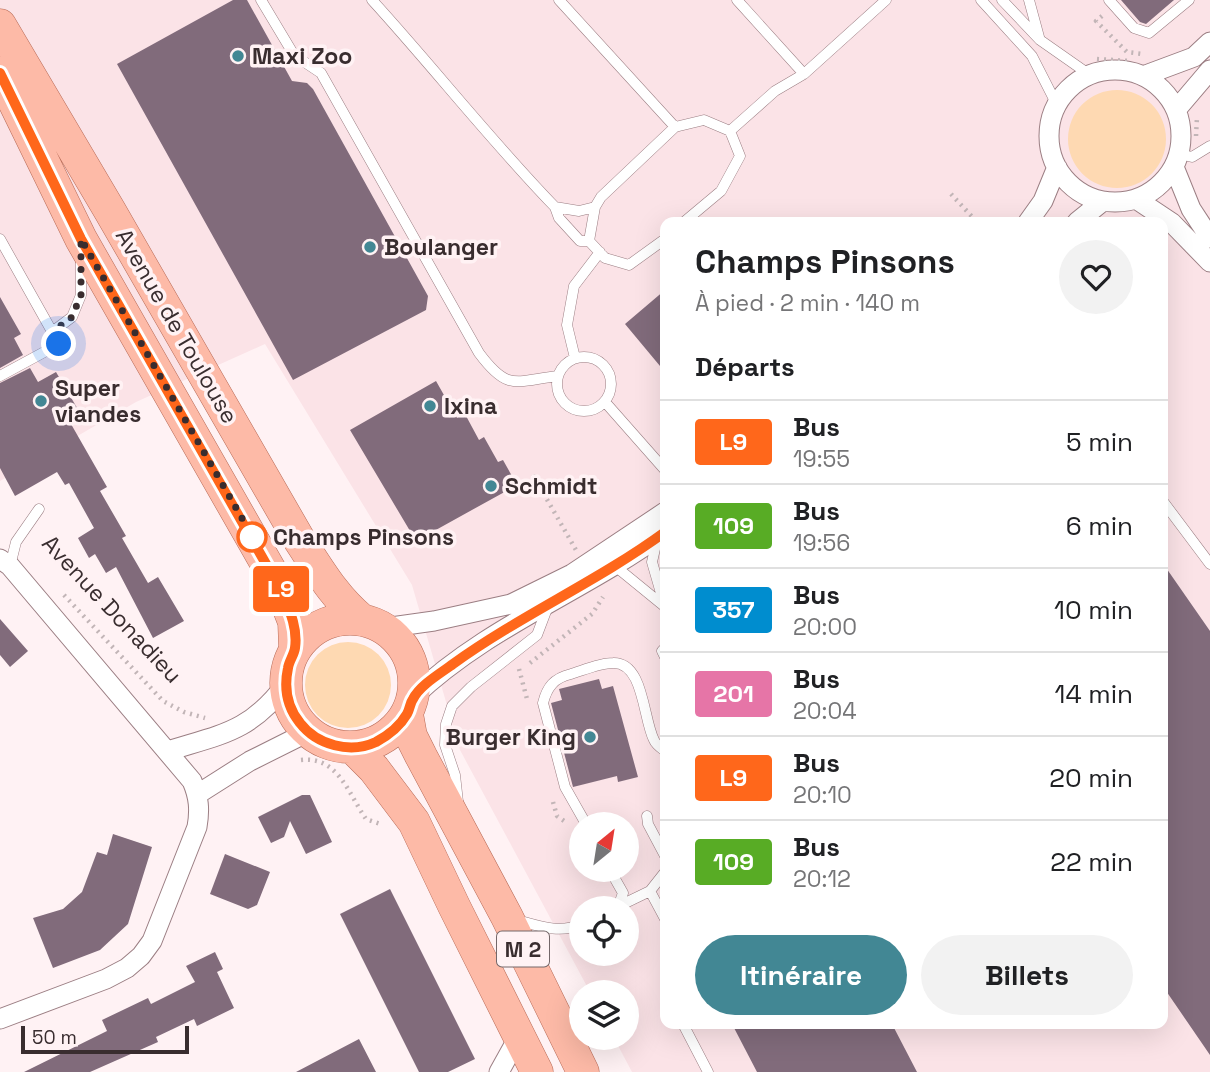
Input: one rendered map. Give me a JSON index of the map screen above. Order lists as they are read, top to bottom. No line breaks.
{"streets":{"main road":["Avenue de Toulouse","M 2"],"street":["Avenue Donadieu"]},"crossings":[["Avenue de Toulouse","M 2"]],"places":["Maxi Zoo","Boulanger","Super viandes","Ixina","Schmidt","Champs Pinsons","Burger King"],"lines":["bus line L9"],"scale_bar":"50 m","north":"top right","page":{"on_map":"L9","heading":[["Champs Pinsons","À pied · 2 min · 140 m"],"Départs"],"list":[{"mark":"L9","name":"Bus","note":"19:55","value":"5 min"},{"mark":"109","name":"Bus","note":"19:56","value":"6 min"},{"mark":"357","name":"Bus","note":"20:00","value":"10 min"},{"mark":"201","name":"Bus","note":"20:04","value":"14 min"},{"mark":"L9","name":"Bus","note":"20:10","value":"20 min"},{"mark":"109","name":"Bus","note":"20:12","value":"22 min"}],"buttons":["Itinéraire","Billets"],"scale":"50 m"}}
